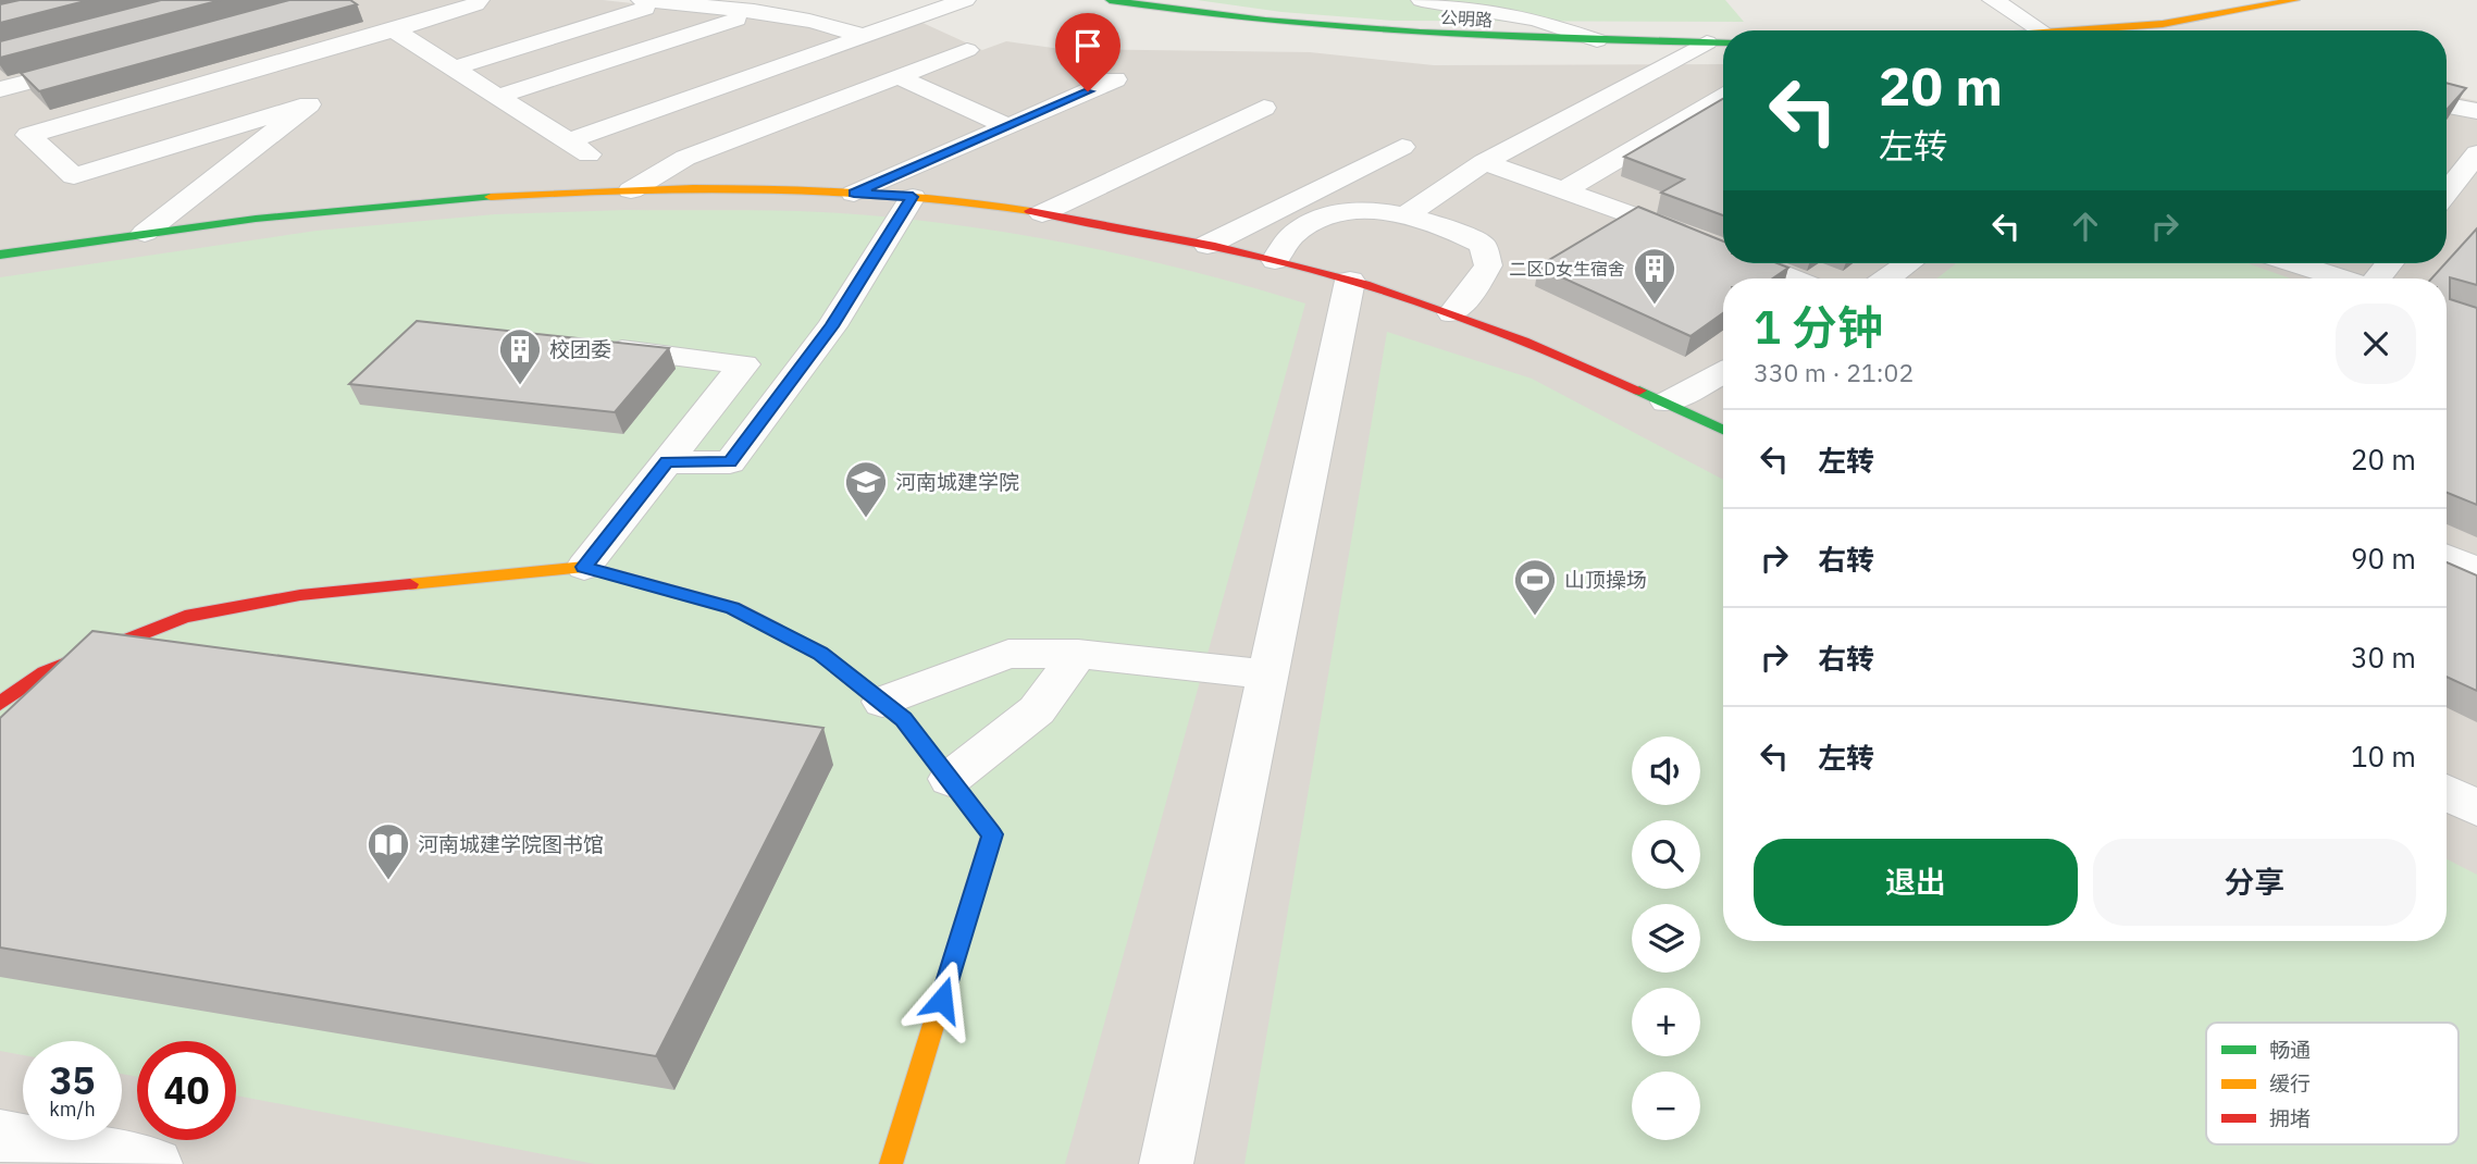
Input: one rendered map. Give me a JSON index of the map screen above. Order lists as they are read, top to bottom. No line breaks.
{"streets":{"street":["公明路"]},"places":{"building":["二区D女生宿舍","校团委"],"school or university":["河南城建学院"],"sports":["山顶操场"],"library":["河南城建学院图书馆"]},"legend":["畅通","缓行","拥堵"],"page":{"turn":["20 m","左转"],"heading":["1 分钟","330 m · 21:02"],"list":[{"name":"左转","value":"20 m"},{"name":"右转","value":"90 m"},{"name":"右转","value":"30 m"},{"name":"左转","value":"10 m"}],"map_buttons":["+","−"],"buttons":["退出","分享"],"speed":"35 km/h","limit":"40"}}
